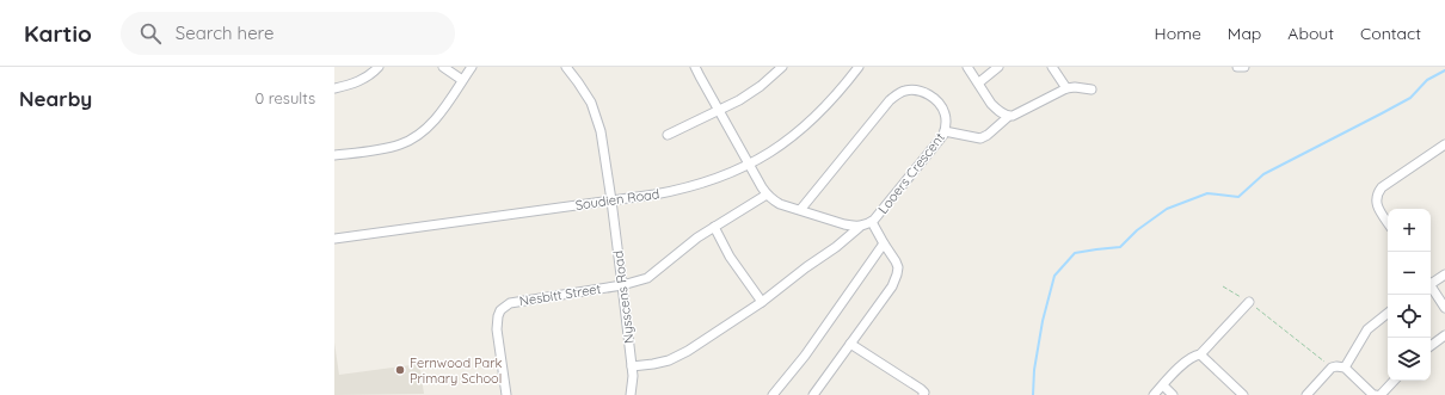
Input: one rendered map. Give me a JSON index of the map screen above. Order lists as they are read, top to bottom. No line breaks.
{"streets":{"street":["Looers Crescent","Soudien Road","Nesbitt Street","Nysscens Road"]},"crossings":[["Looers Crescent","Nysscens Road"],["Soudien Road","Nysscens Road"],["Nesbitt Street","Nysscens Road"]],"places":["Fernwood Park Primary School"],"page":{"header":"Kartio","search":"Search here","nav":["Home","Map","About","Contact"],"heading":["Nearby","0 results"],"map_buttons":["+","−"]}}
